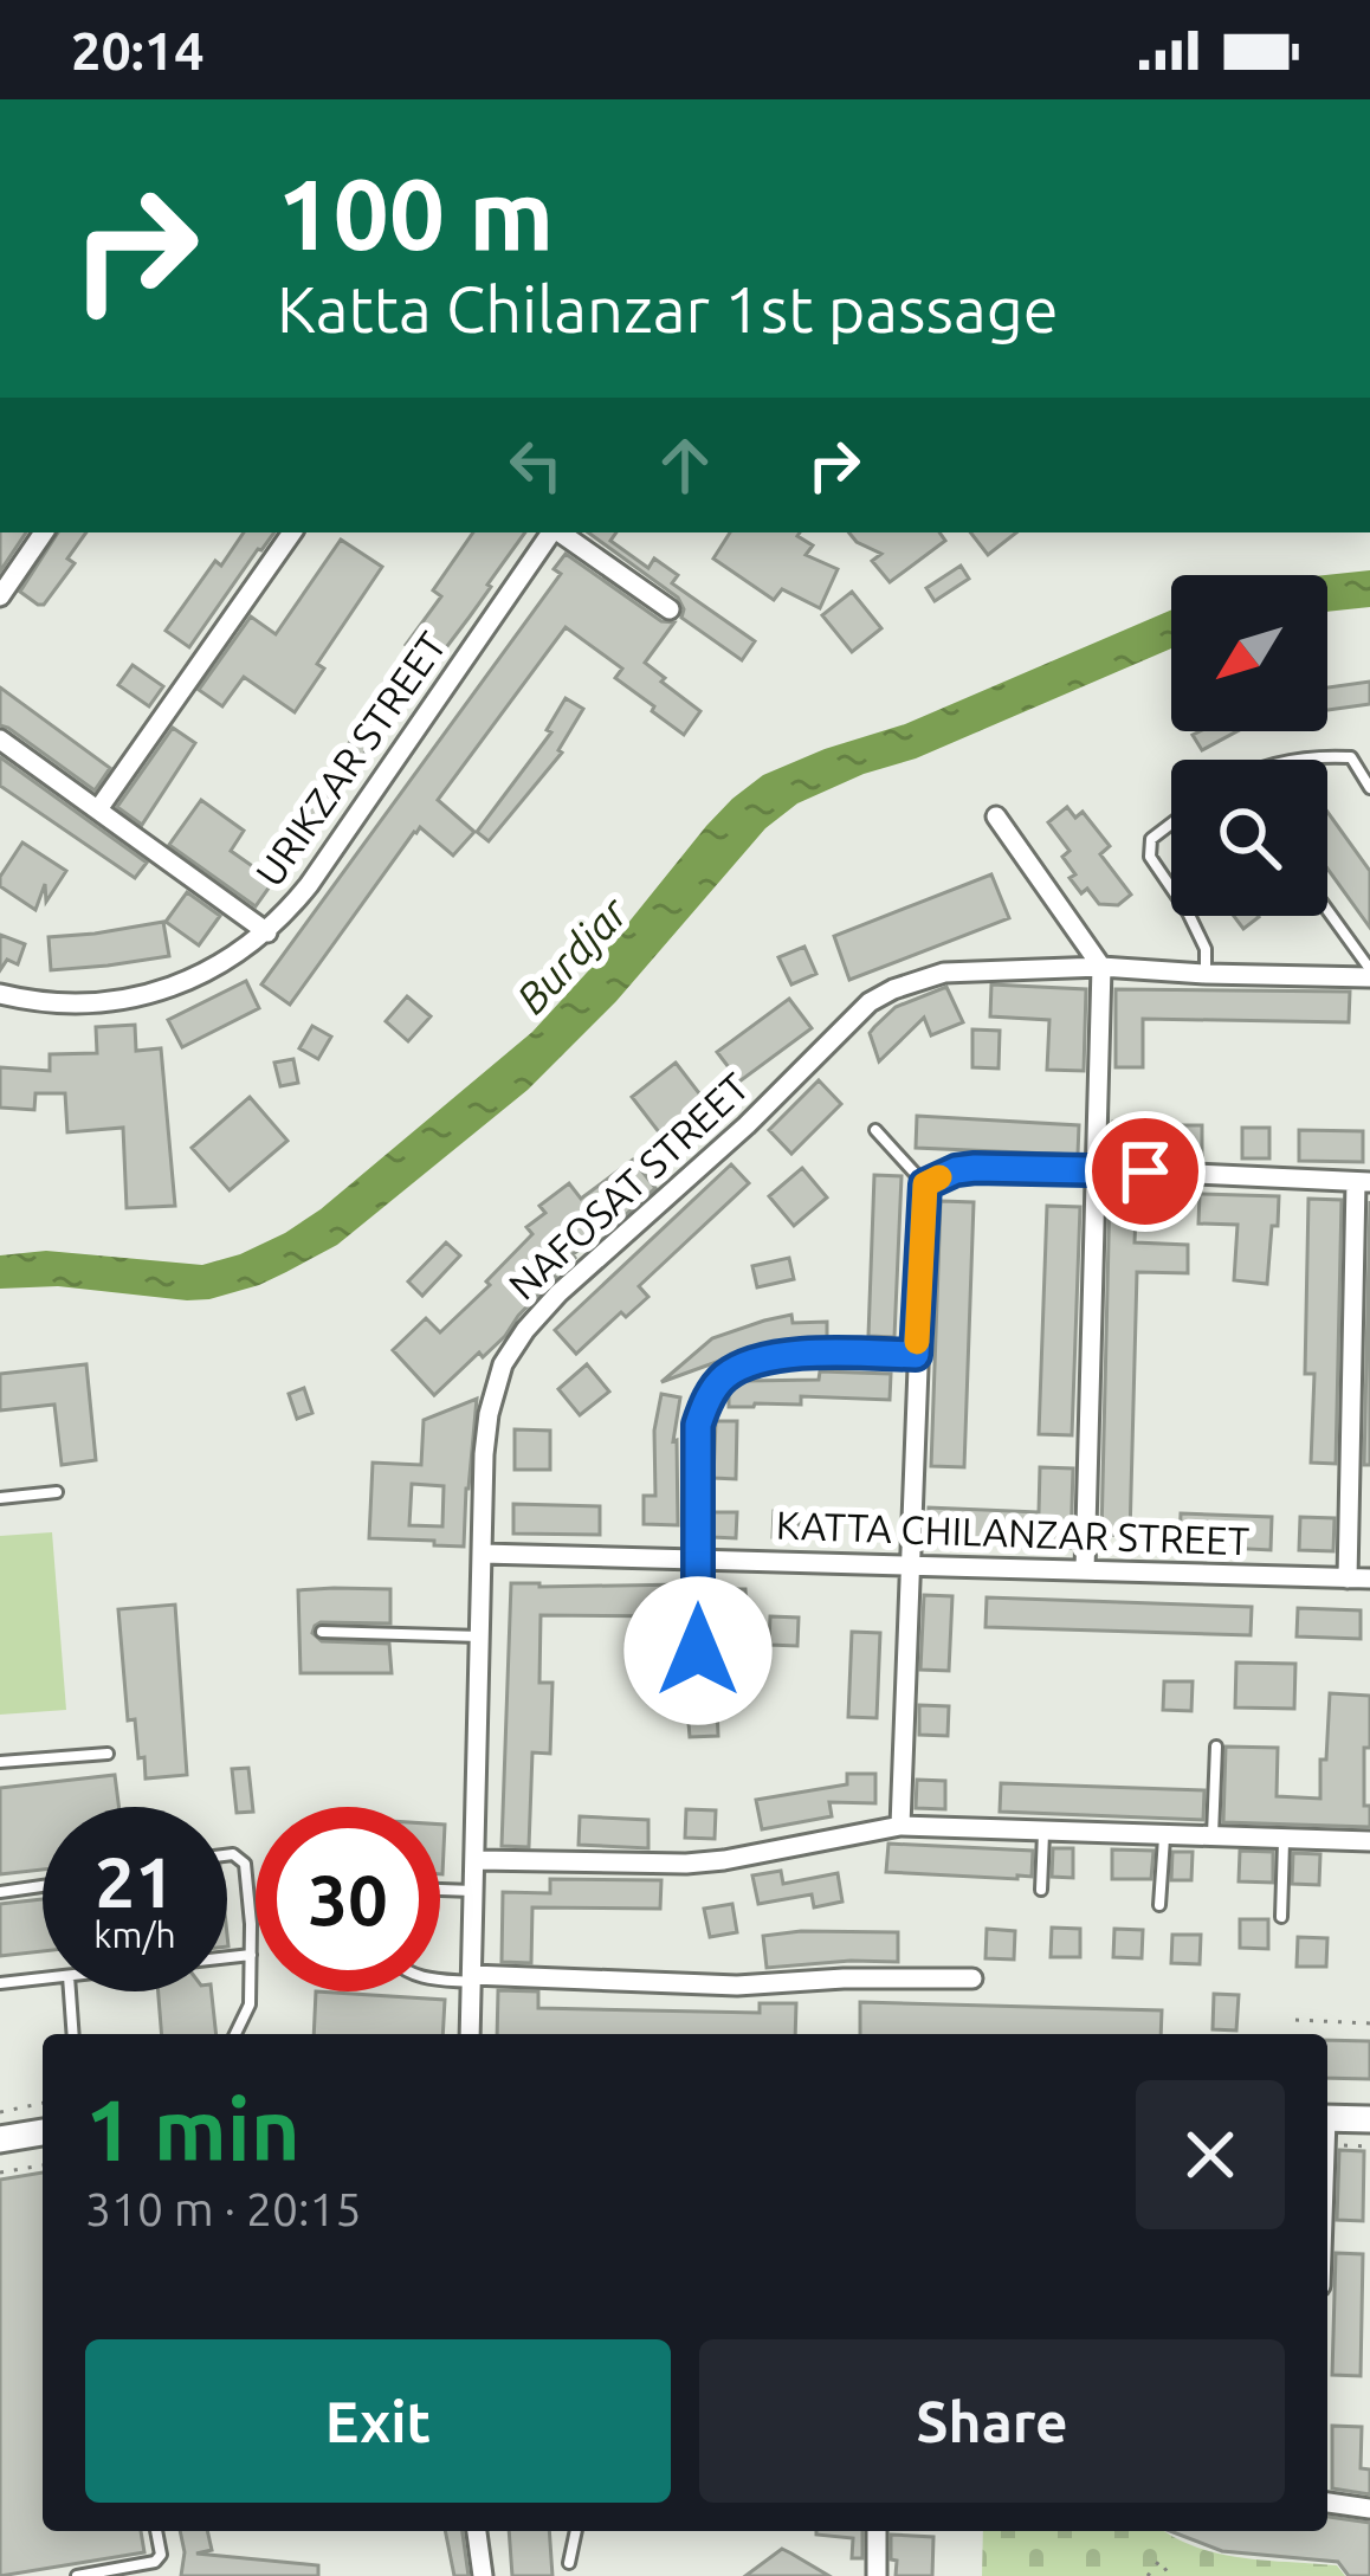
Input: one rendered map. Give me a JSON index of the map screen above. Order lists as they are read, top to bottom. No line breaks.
{"streets":{"street":["URIKZAR STREET","NAFOSAT STREET","KATTA CHILANZAR STREET"]},"crossings":[["NAFOSAT STREET","KATTA CHILANZAR STREET"]],"water":["Burdjar"],"north":"bottom left","page":{"status":"20:14","turn":["100 m","Katta Chilanzar 1st passage"],"speed":"21 km/h","limit":"30","heading":["1 min","310 m · 20:15"],"buttons":["Exit","Share"]}}
